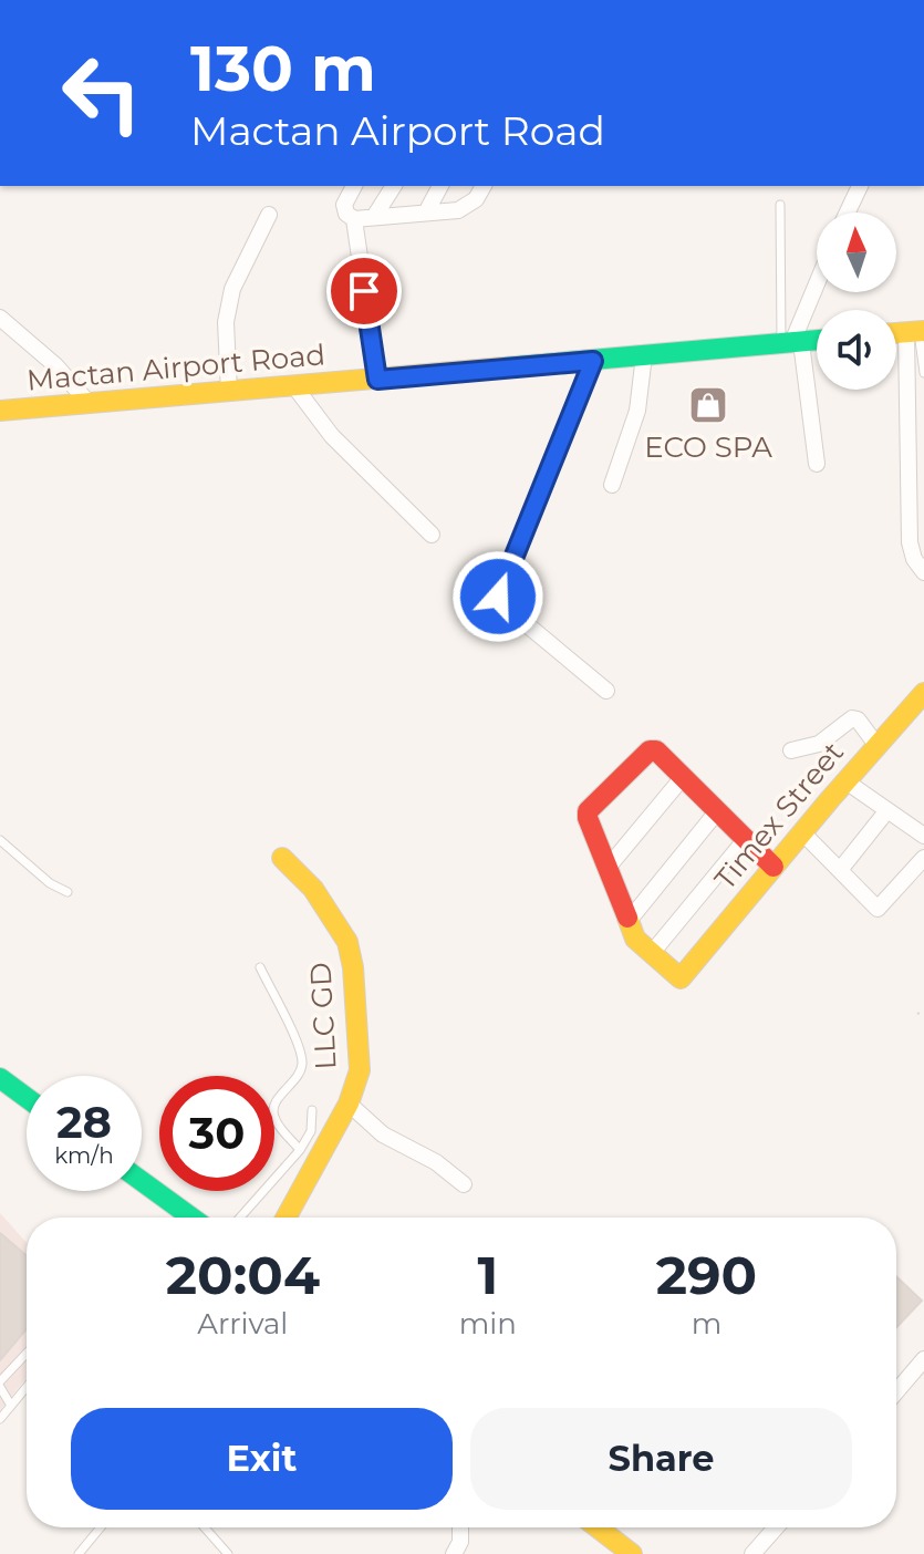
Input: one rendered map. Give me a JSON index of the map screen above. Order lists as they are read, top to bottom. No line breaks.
{"streets":{"street":["Mactan Airport Road","Timex Street","LLC GD"]},"places":{"shop":["ECO SPA"]},"north":"top","page":{"turn":["130 m","Mactan Airport Road"],"speed":"28 km/h","limit":"30","eta":["20:04","Arrival","1","min","290","m"],"buttons":["Exit","Share"]}}
